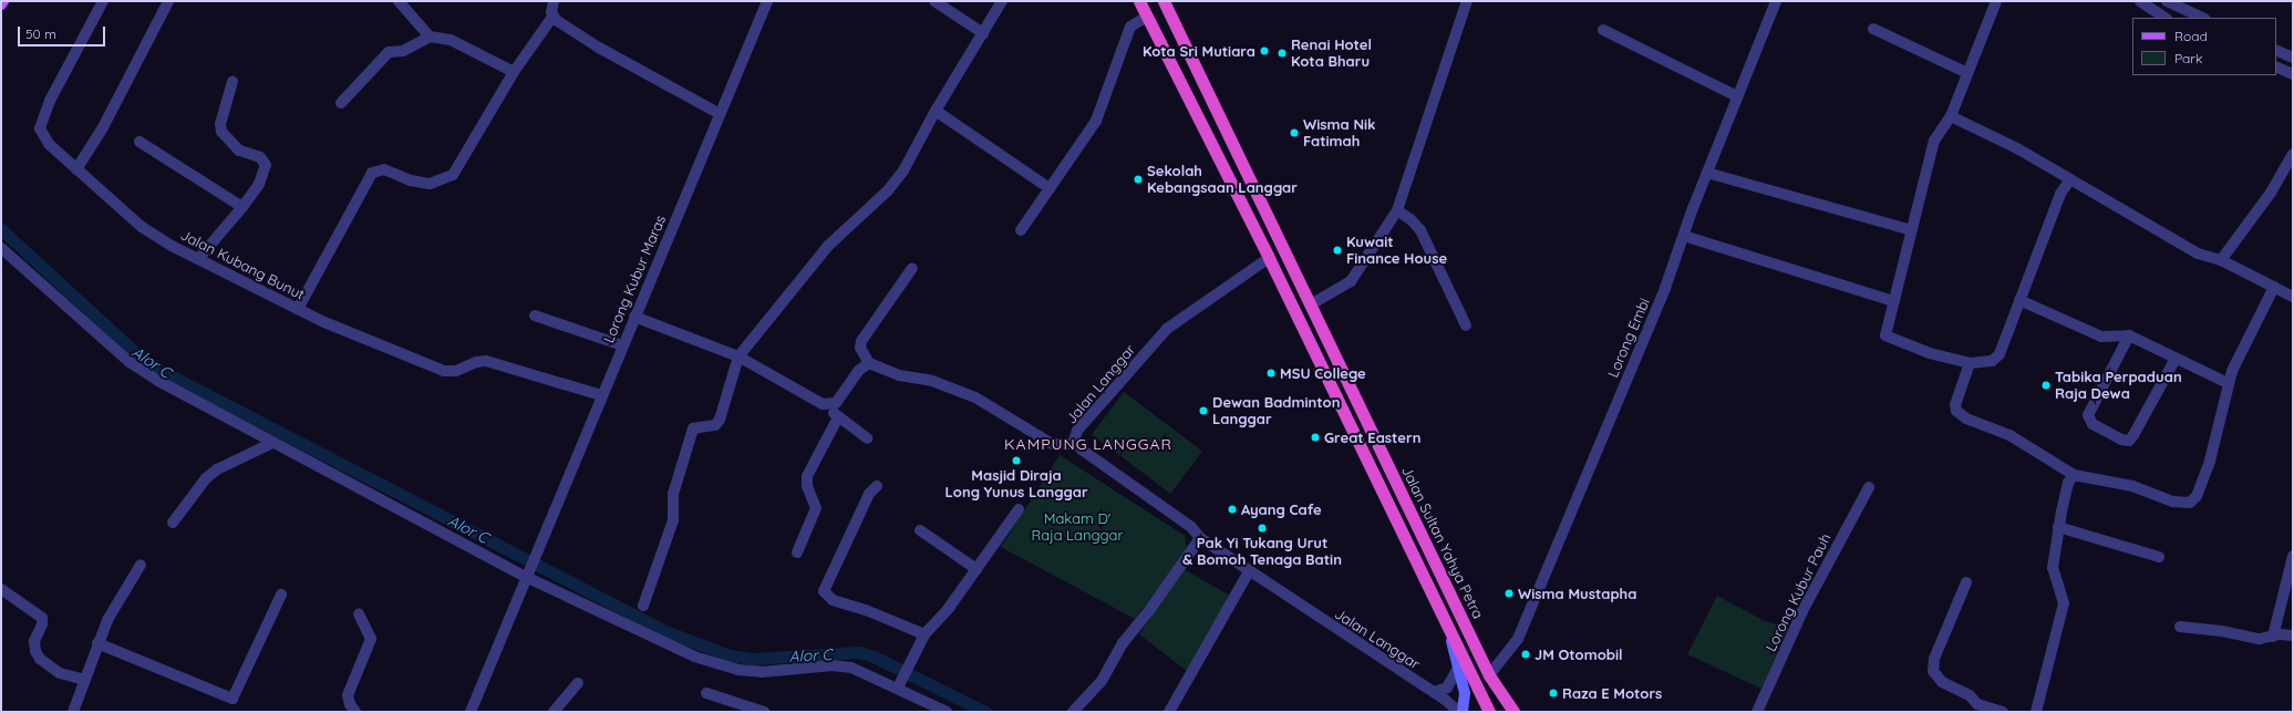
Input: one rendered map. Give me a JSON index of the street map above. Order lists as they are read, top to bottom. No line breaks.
{"streets":{"highway":["Jalan Sultan Yahya Petra"],"street":["Jalan Kubang Bunut","Lorong Kubur Maras","Lorong Embi","Jalan Langgar","Lorong Kubur Pauh"]},"crossings":[["Jalan Kubang Bunut","Lorong Kubur Maras"],["Lorong Embi","Jalan Sultan Yahya Petra"]],"districts":["KAMPUNG LANGGAR"],"water":["Alor C"],"parks":["Makam D' Raja Langgar"],"places":["Kota Sri Mutiara","Renai Hotel Kota Bharu","Wisma Nik Fatimah","Sekolah Kebangsaan Langgar","Kuwait Finance House","MSU College","Tabika Perpaduan Raja Dewa","Dewan Badminton Langgar","Great Eastern","Masjid Diraja Long Yunus Langgar","Ayang Cafe","Pak Yi Tukang Urut & Bomoh Tenaga Batin","Wisma Mustapha","JM Otomobil","Raza E Motors"],"legend":["Road","Park"],"scale_bar":"50 m"}
